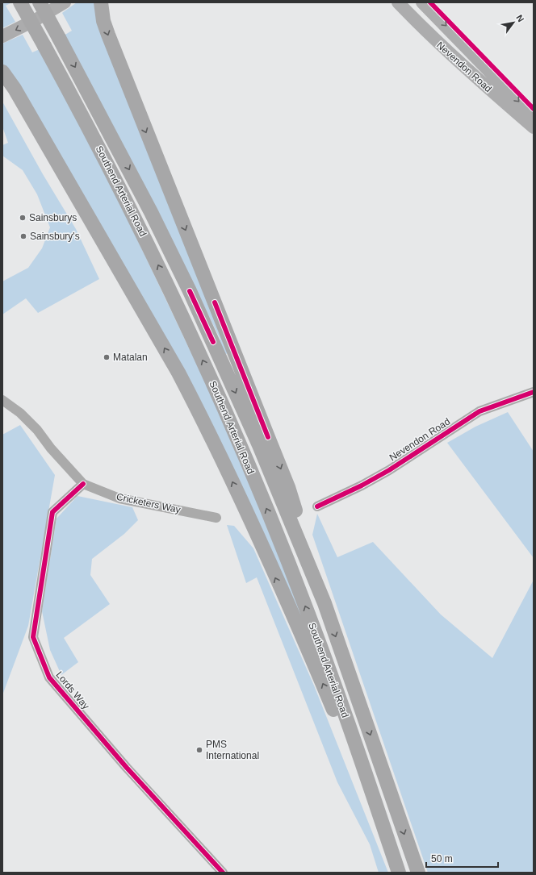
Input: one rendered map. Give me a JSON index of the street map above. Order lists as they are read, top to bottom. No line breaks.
{"streets":{"highway":["Southend Arterial Road"],"main road":["Nevendon Road"],"street":["Cricketers Way","Lords Way"]},"crossings":[["Cricketers Way","Lords Way"]],"places":["Sainsburys","Sainsbury's","Matalan","PMS International"],"scale_bar":"50 m","north":"top right"}
